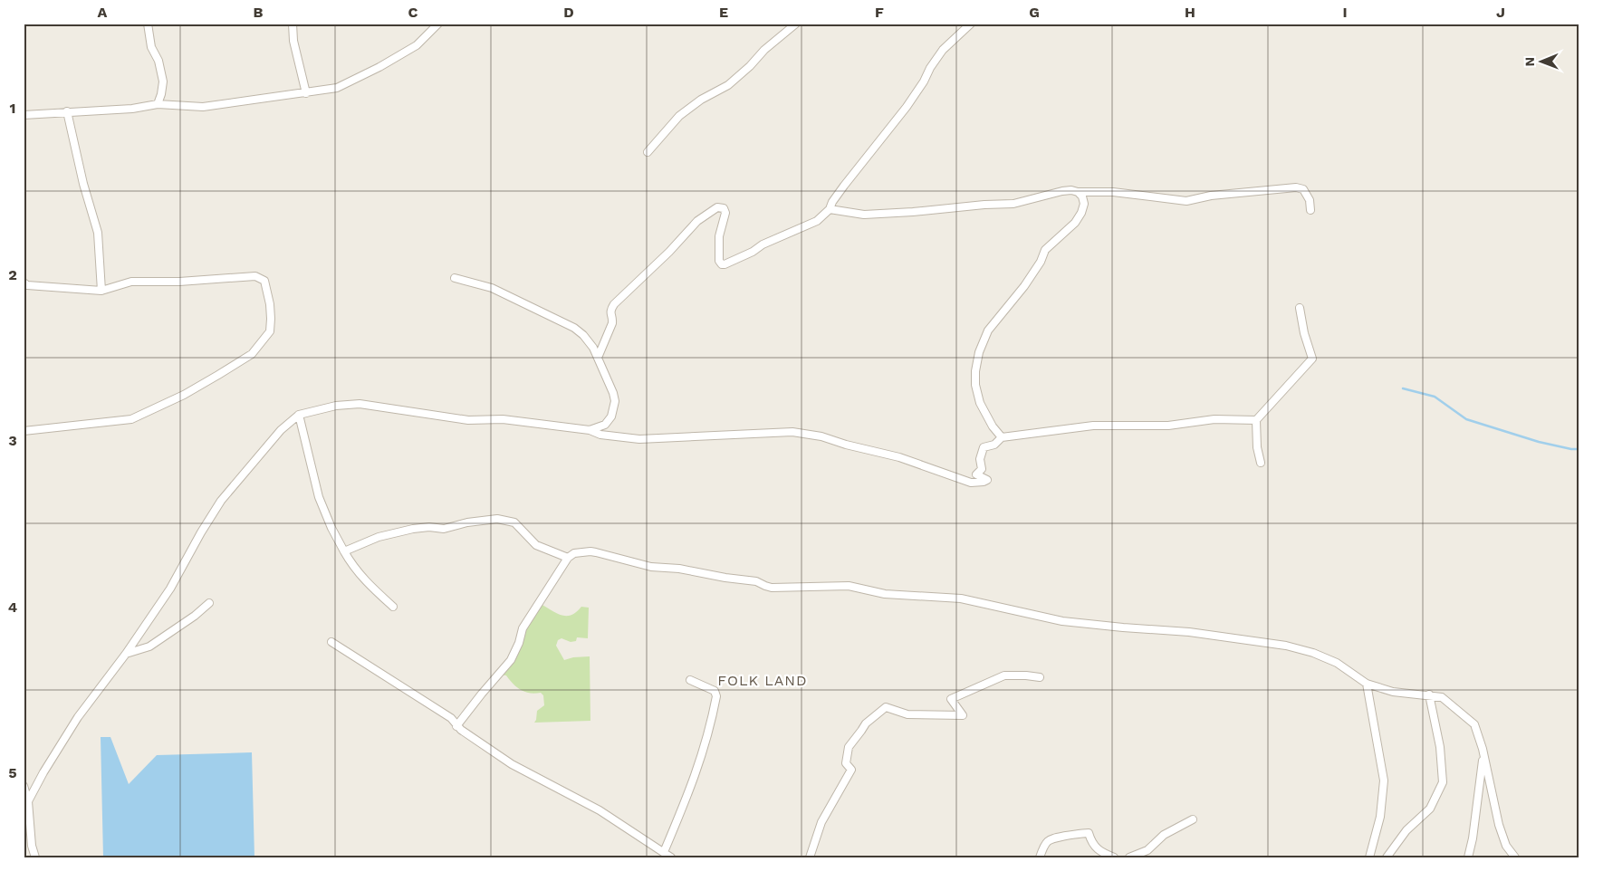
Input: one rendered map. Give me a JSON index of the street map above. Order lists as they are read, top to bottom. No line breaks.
{"districts":["FOLK LAND"],"north":"left","grid":{"columns":["A","B","C","D","E","F","G","H","I","J"],"rows":["1","2","3","4","5"]}}
